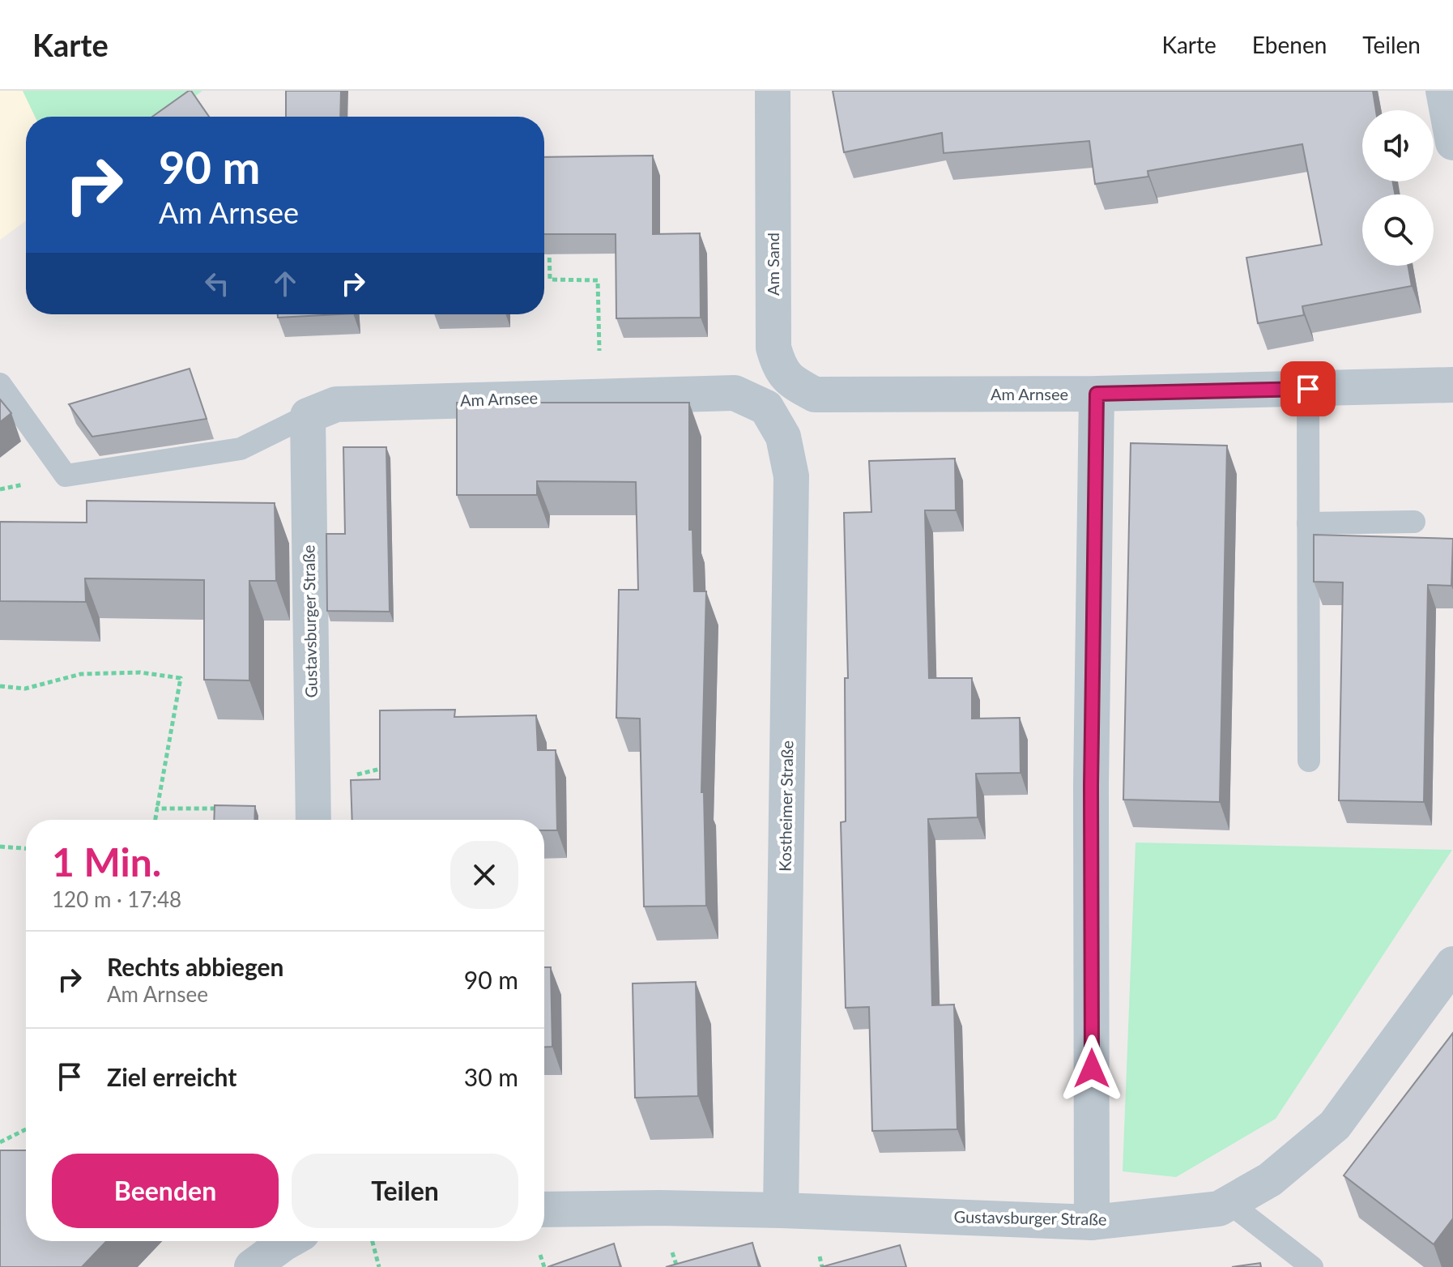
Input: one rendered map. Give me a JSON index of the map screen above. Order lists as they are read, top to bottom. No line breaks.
{"streets":{"street":["Am Sand","Am Arnsee","Gustavsburger Straße","Kostheimer Straße"]},"crossings":[["Am Sand","Am Arnsee"],["Am Arnsee","Gustavsburger Straße"],["Am Arnsee","Kostheimer Straße"],["Gustavsburger Straße","Kostheimer Straße"]],"page":{"header":"Karte","nav":["Karte","Ebenen","Teilen"],"turn":["90 m","Am Arnsee"],"heading":["1 Min.","120 m · 17:48"],"list":[{"name":"Rechts abbiegen","note":"Am Arnsee","value":"90 m"},{"name":"Ziel erreicht","value":"30 m"}],"buttons":["Beenden","Teilen"]}}
